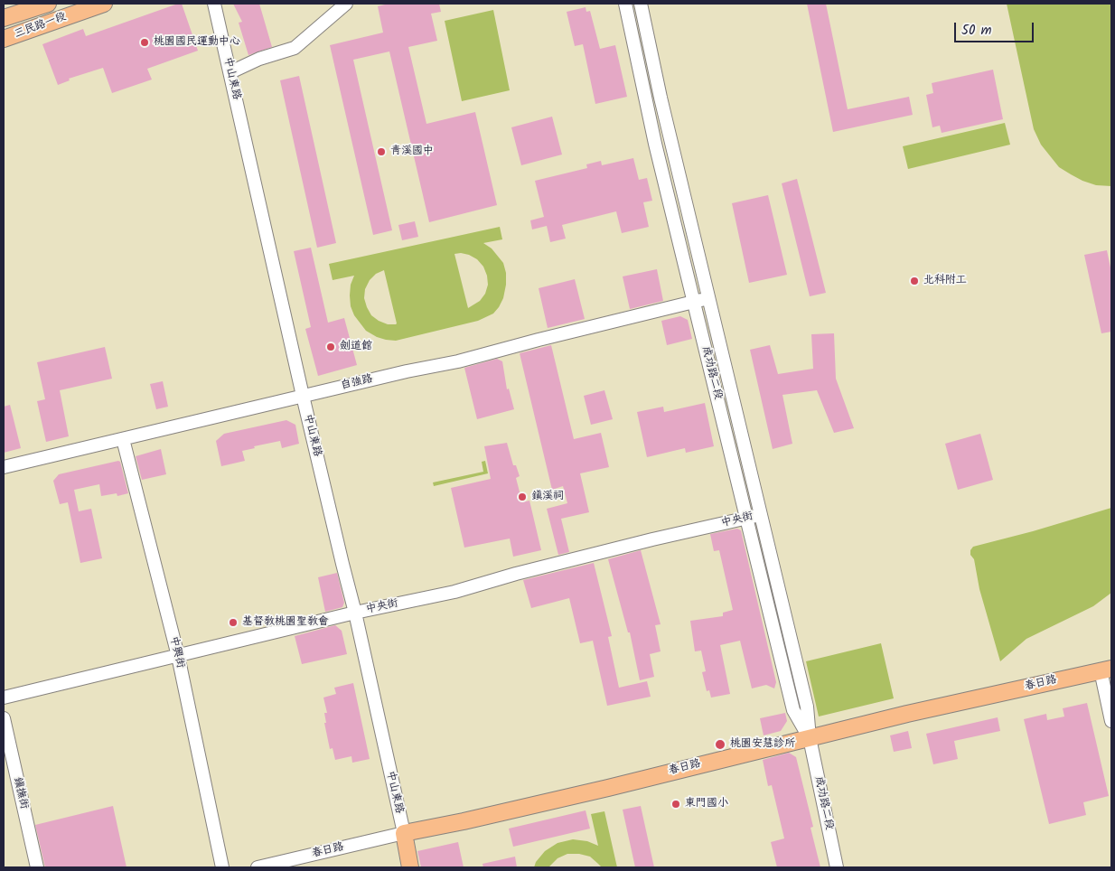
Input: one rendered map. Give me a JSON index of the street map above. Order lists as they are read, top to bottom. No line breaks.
{"streets":{"main road":["三民路一段","中山東路","春日路"],"street":["成功路二段","自強路","中央街","中興街","鎮撫街"]},"crossings":[["中山東路","自強路"],["中山東路","中央街"],["中山東路","春日路"],["成功路二段","自強路"],["成功路二段","中央街"],["成功路二段","春日路"],["自強路","中興街"],["中央街","中興街"]],"places":["桃園國民運動中心","青溪國中","北科附工","劍道館","鎮溪祠","基督教桃園聖教會","桃園安慧診所","東門國小"],"scale_bar":"50 m"}
